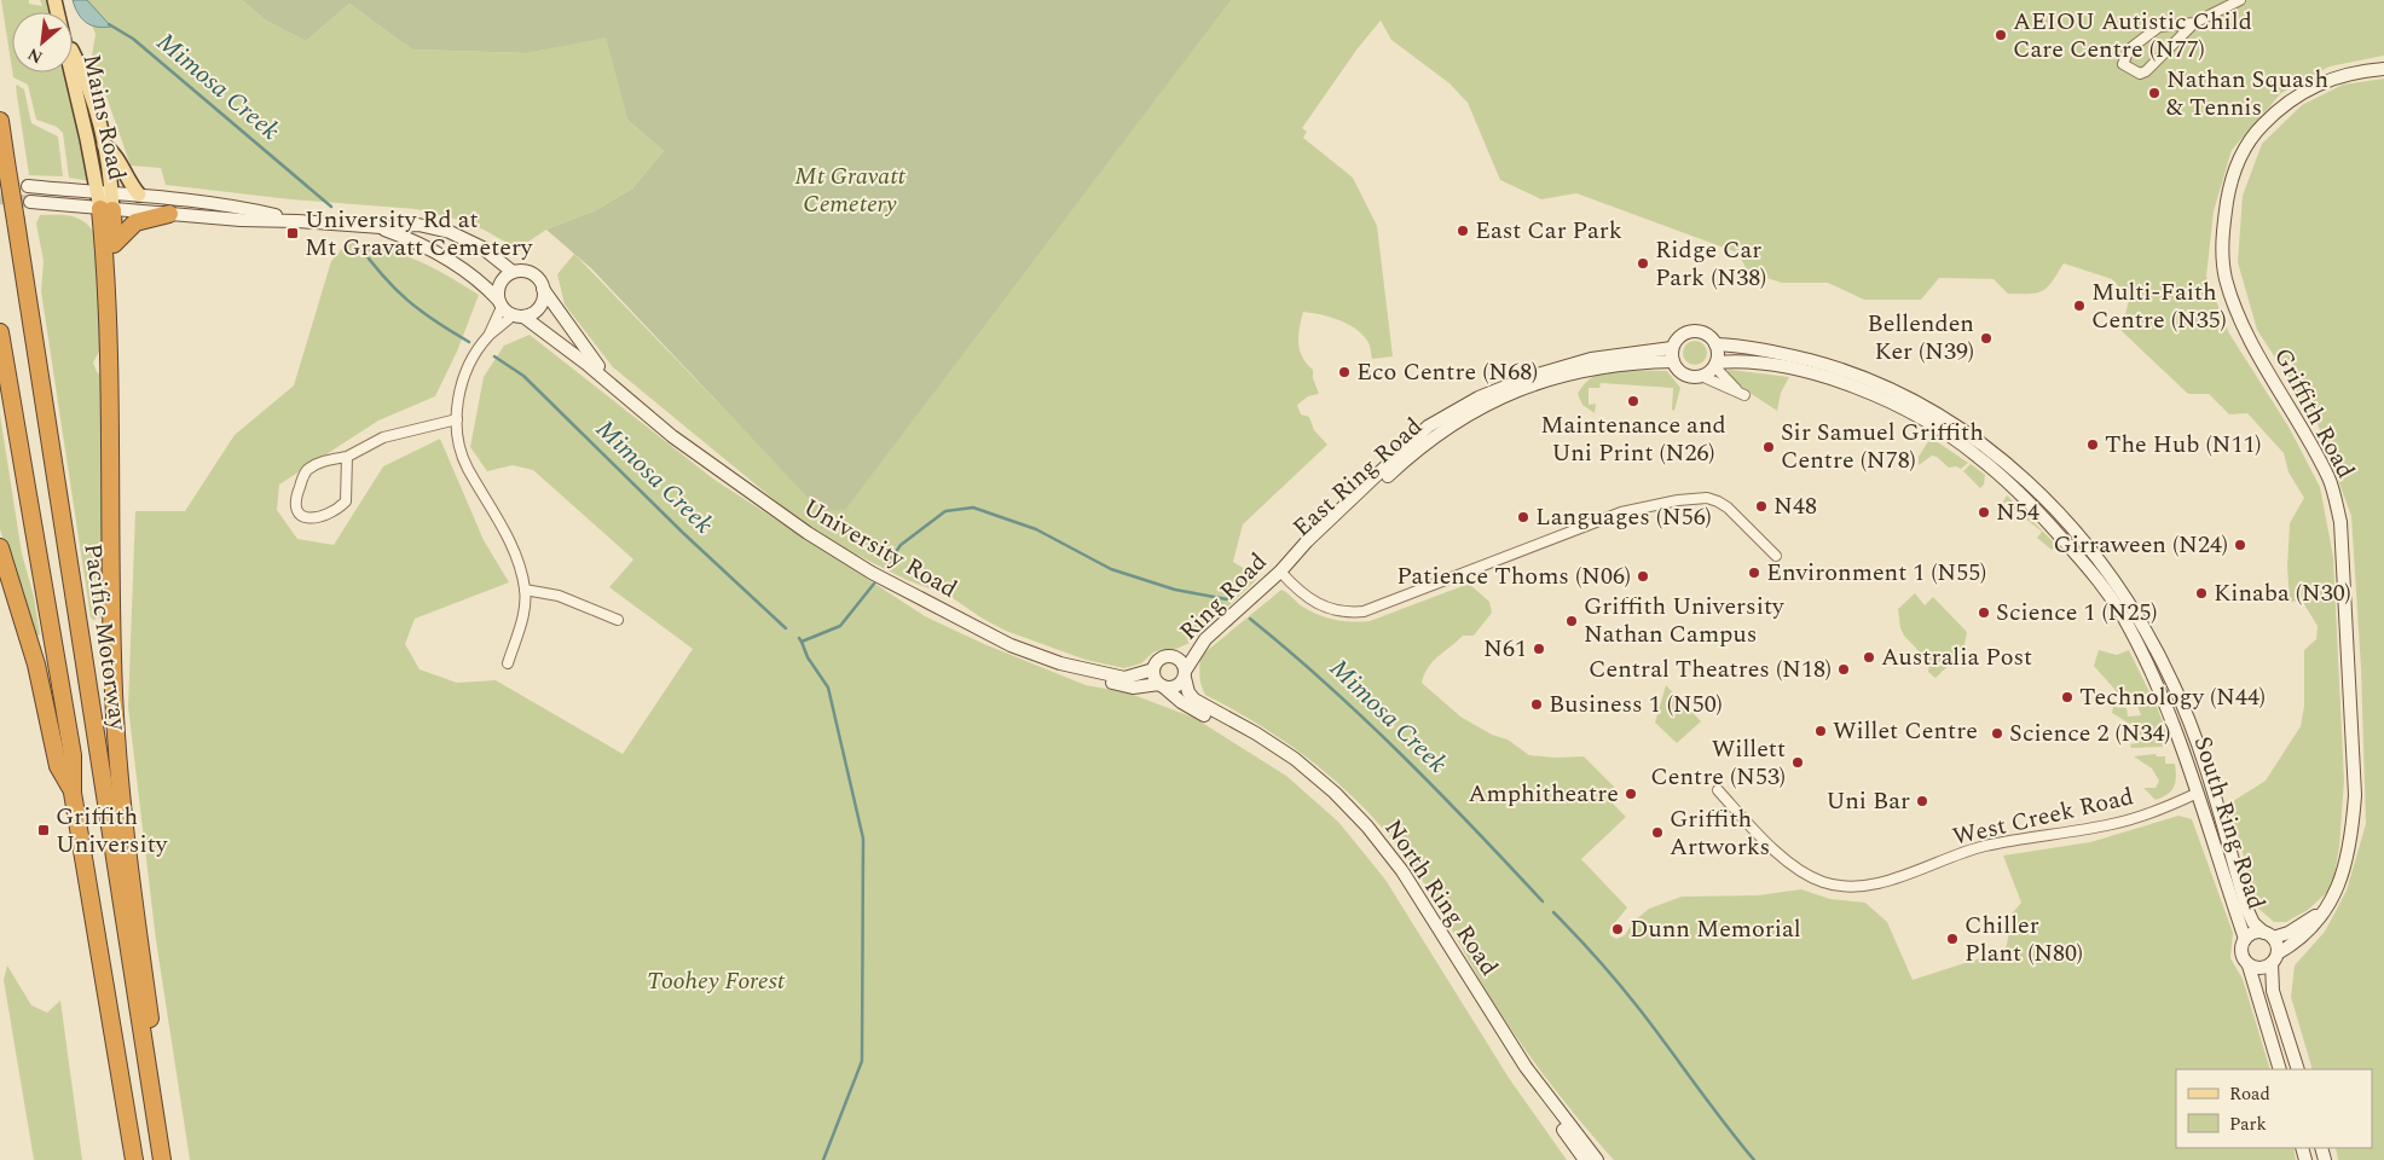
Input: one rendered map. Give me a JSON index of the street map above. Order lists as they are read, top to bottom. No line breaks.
{"streets":{"highway":["Pacific Motorway"],"main road":["Mains Road"],"street":["Griffith Road","East Ring Road","University Road","Ring Road","West Creek Road","South Ring Road","North Ring Road"]},"crossings":[["Griffith Road","South Ring Road"],["East Ring Road","Ring Road"],["East Ring Road","South Ring Road"],["University Road","Ring Road"],["University Road","North Ring Road"],["Ring Road","North Ring Road"],["West Creek Road","South Ring Road"]],"water":["Mimosa Creek"],"parks":["Mt Gravatt Cemetery","Toohey Forest"],"places":{"other":["AEIOU Autistic Child Care Centre (N77)","Nathan Squash & Tennis","East Car Park","Ridge Car Park (N38)","Multi-Faith Centre (N35)","Bellenden Ker (N39)","Eco Centre (N68)","Maintenance and Uni Print (N26)","The Hub (N11)","Sir Samuel Griffith Centre (N78)","N48","N54","Languages (N56)","Girraween (N24)","Environment 1 (N55)","Patience Thoms (N06)","Kinaba (N30)","Science 1 (N25)","Griffith University Nathan Campus","N61","Australia Post","Central Theatres (N18)","Technology (N44)","Business 1 (N50)","Willet Centre","Science 2 (N34)","Willett Centre (N53)","Amphitheatre","Uni Bar","Griffith Artworks","Dunn Memorial","Chiller Plant (N80)"],"transit":["University Rd at Mt Gravatt Cemetery","Griffith University"]},"legend":["Road","Park"],"north":"bottom left"}
